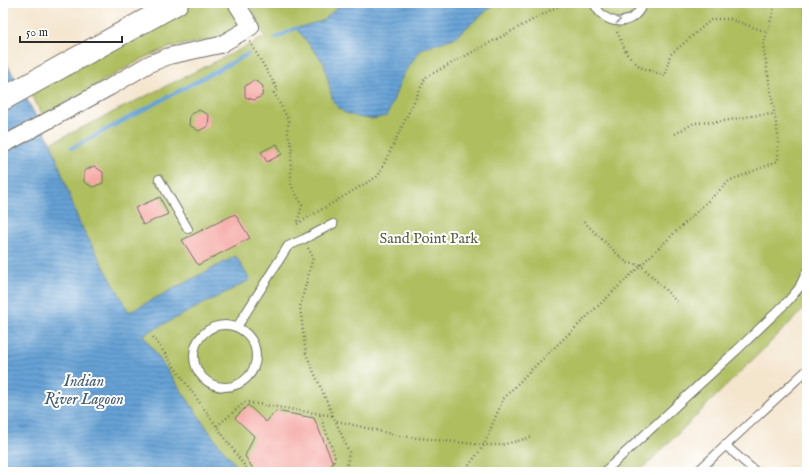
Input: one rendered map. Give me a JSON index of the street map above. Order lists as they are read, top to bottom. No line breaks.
{"water":["Indian River Lagoon"],"parks":["Sand Point Park"],"scale_bar":"50 m"}
